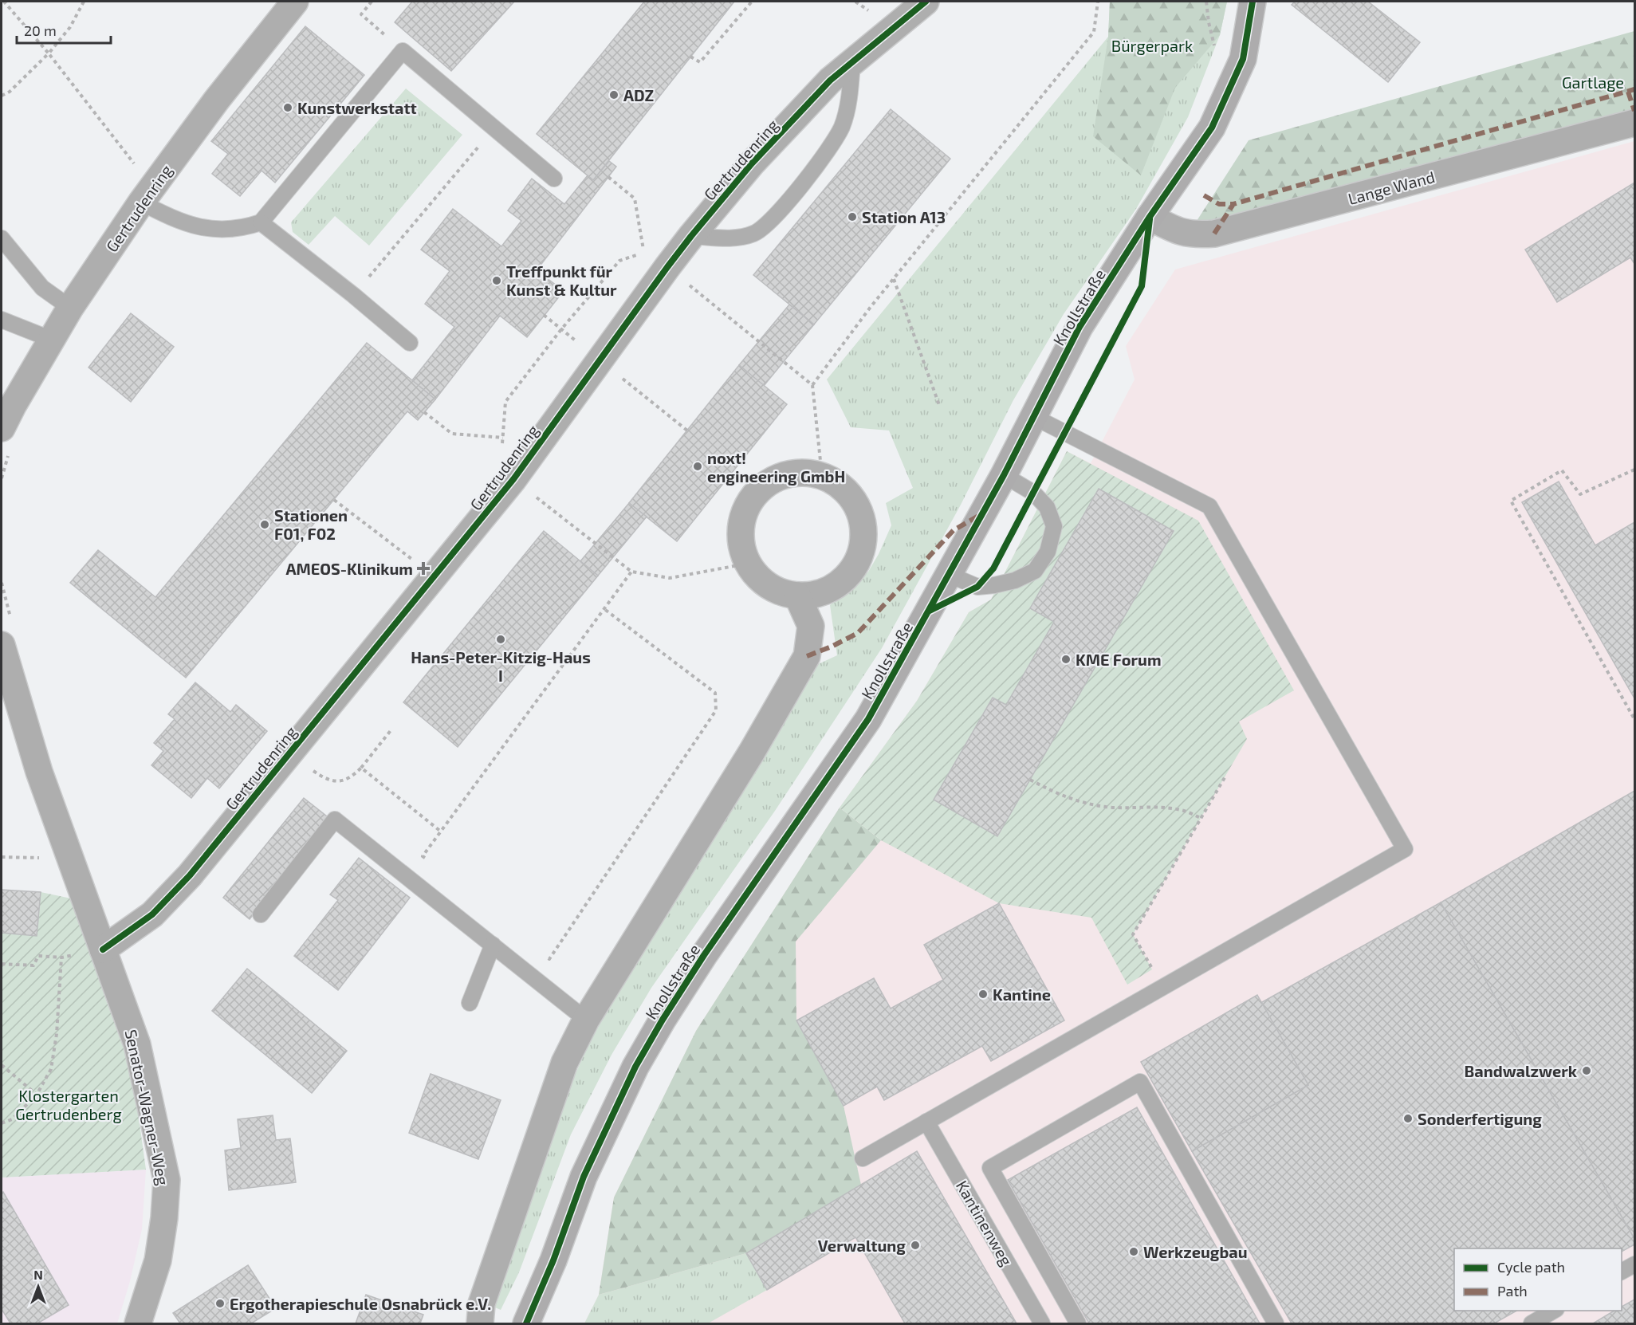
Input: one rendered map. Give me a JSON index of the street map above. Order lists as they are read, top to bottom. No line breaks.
{"streets":{"street":["Gertrudenring","Lange Wand","Knollstraße","Senator-Wagner-Weg"],"lane":["Kantinenweg"]},"crossings":[["Gertrudenring","Senator-Wagner-Weg"],["Lange Wand","Knollstraße"]],"parks":["Bürgerpark","Gartlage","Klostergarten Gertrudenberg"],"places":{"other":["ADZ","Kunstwerkstatt","Station A13","Treffpunkt für Kunst & Kultur","noxt! engineering GmbH","Stationen F01, F02","Hans-Peter-Kitzig-Haus I","KME Forum","Kantine","Bandwalzwerk","Sonderfertigung","Verwaltung","Werkzeugbau","Ergotherapieschule Osnabrück e.V."],"health":["AMEOS-Klinikum"]},"legend":["Cycle path","Path"],"scale_bar":"20 m","north":"top"}
